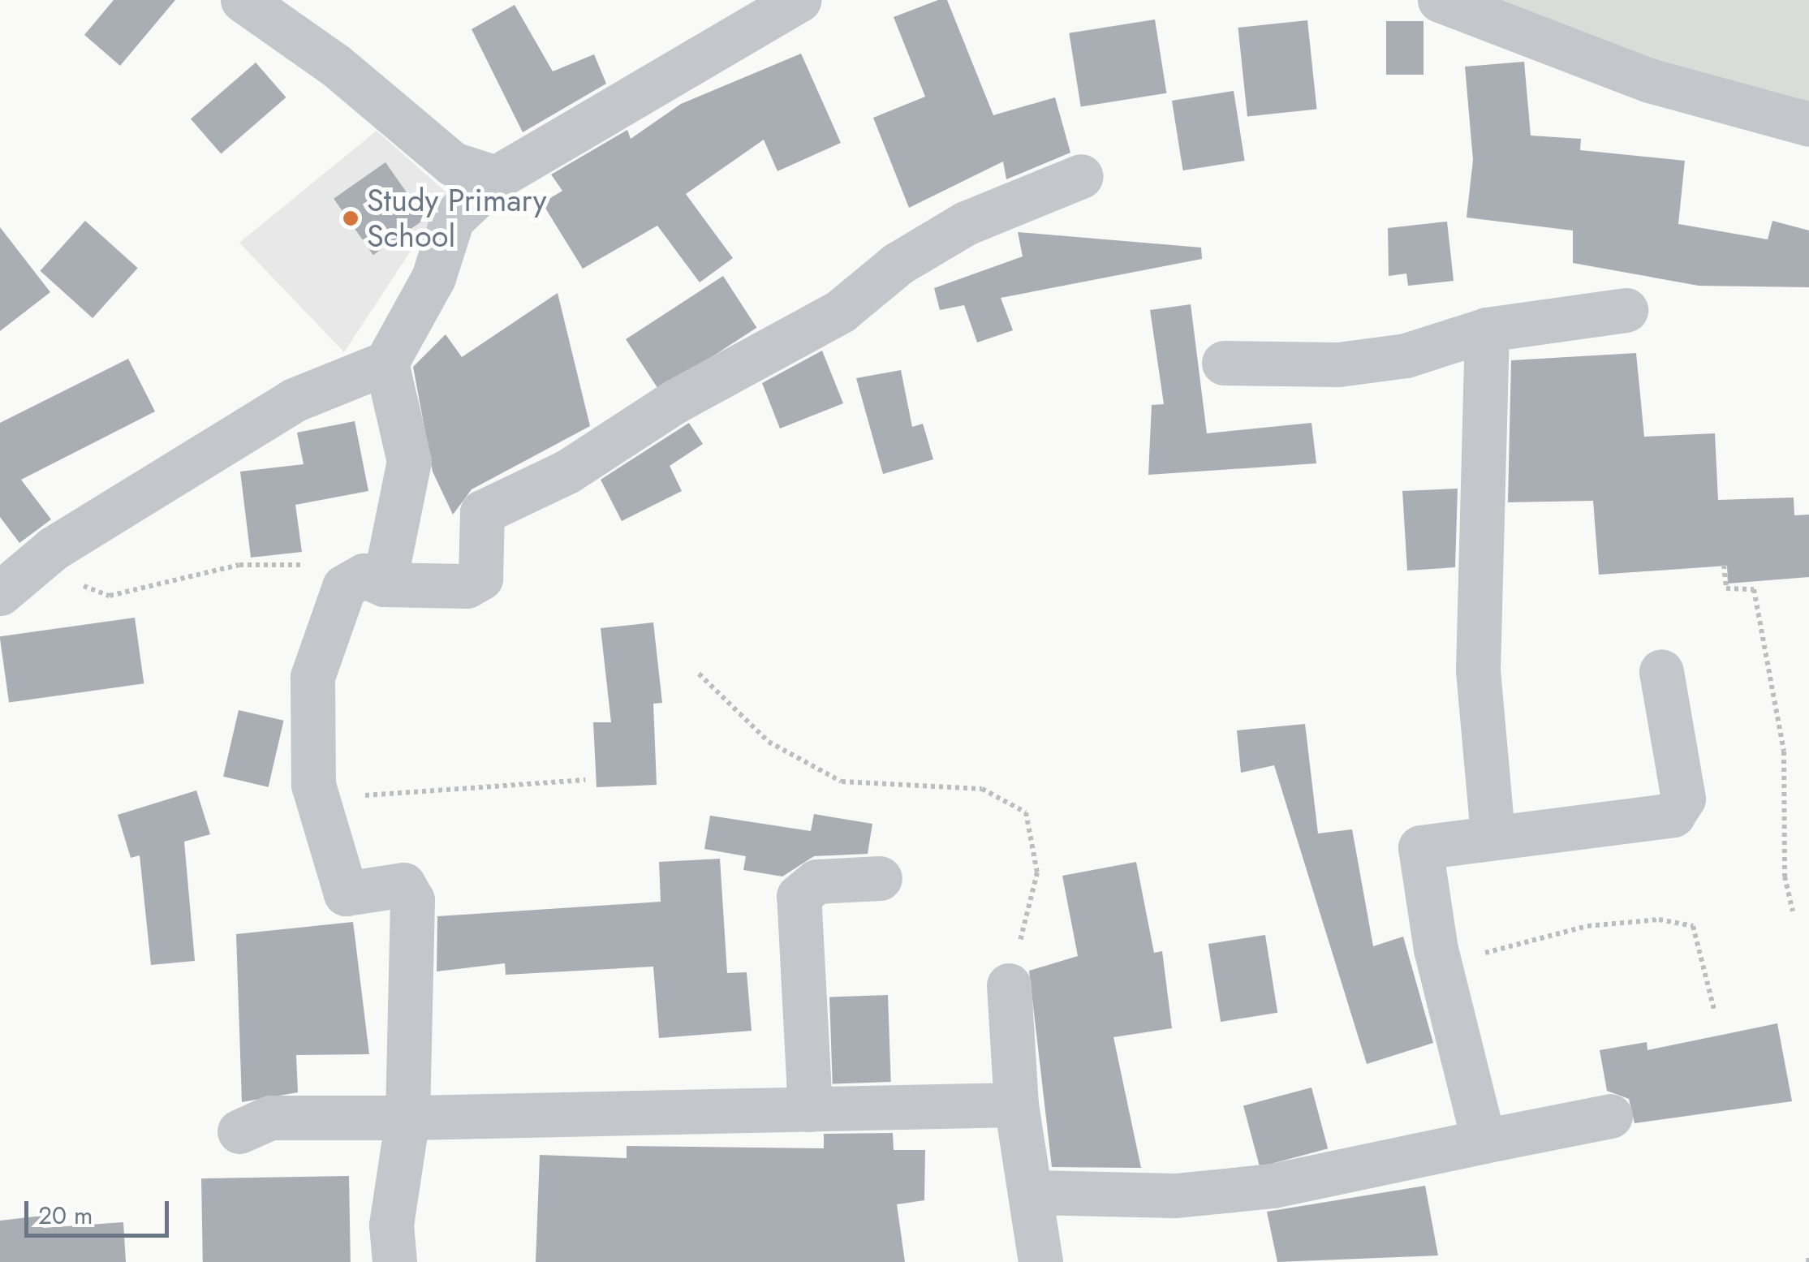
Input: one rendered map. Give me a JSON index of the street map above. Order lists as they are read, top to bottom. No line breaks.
{"places":["Study Primary School"],"scale_bar":"20 m"}
